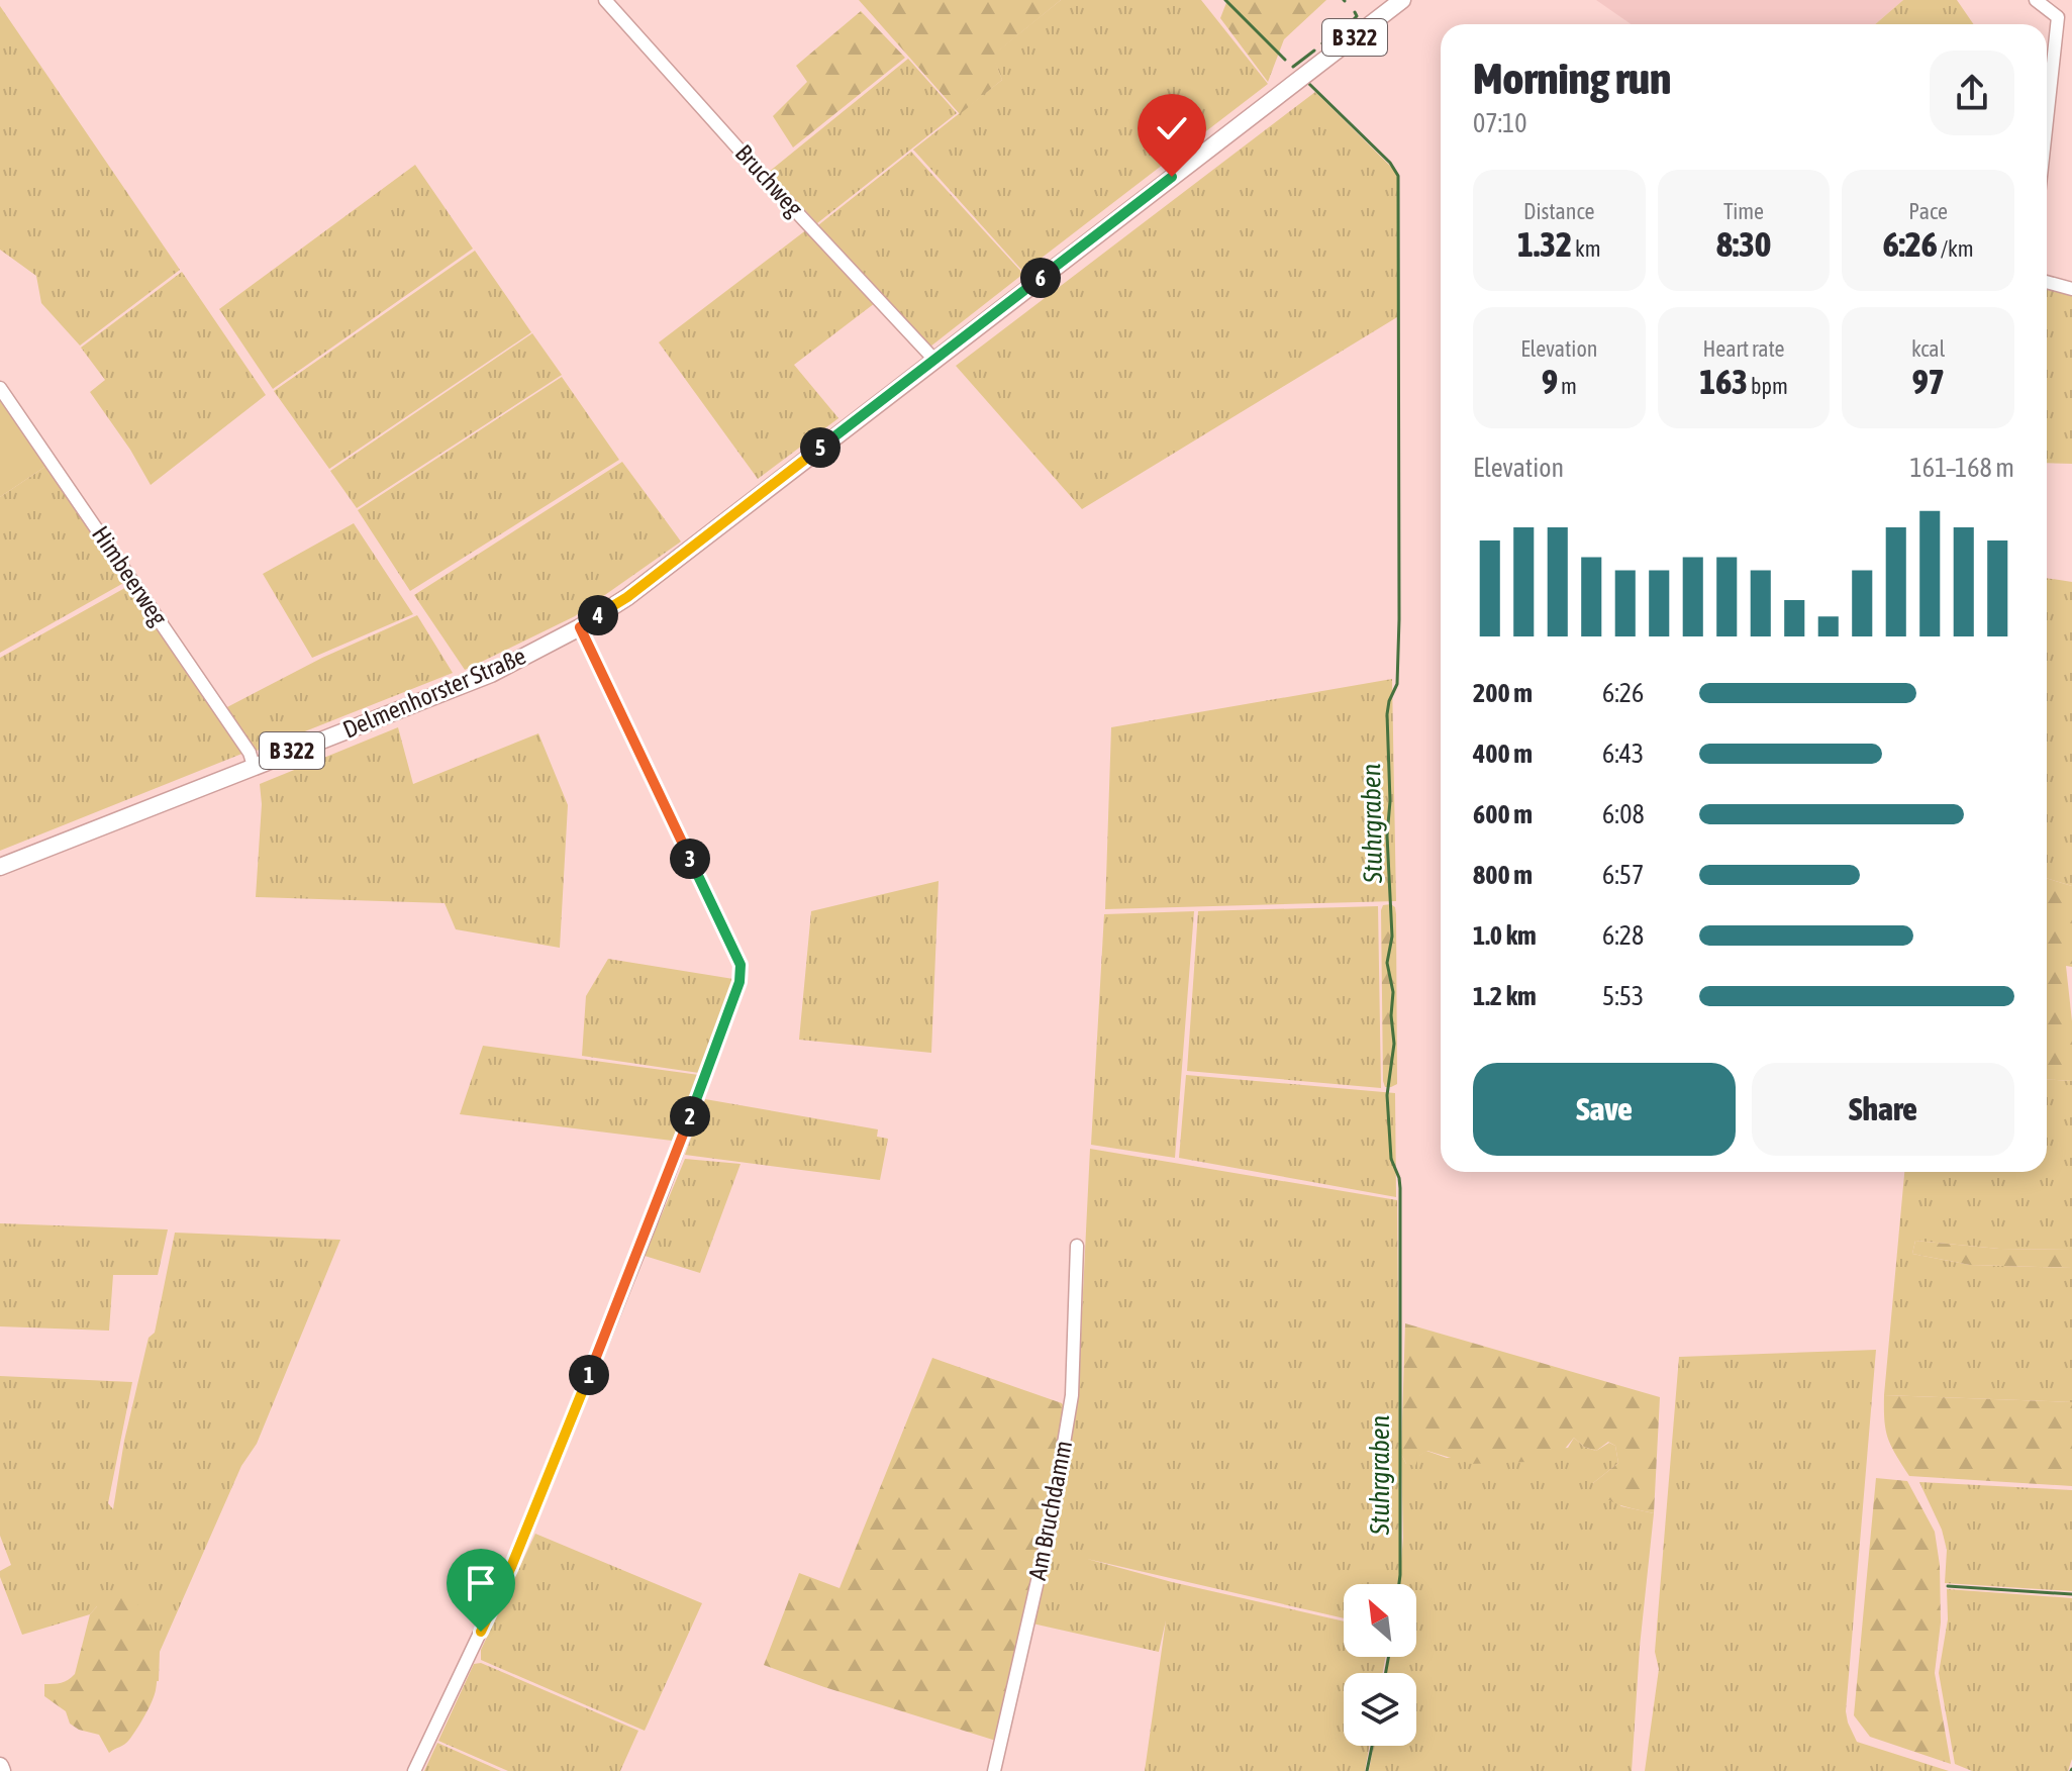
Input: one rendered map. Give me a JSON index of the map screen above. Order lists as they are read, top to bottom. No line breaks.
{"streets":{"main road":["B 322","Delmenhorster Straße"],"street":["Bruchweg","Himbeerweg","Am Bruchdamm"]},"crossings":[["Bruchweg","Delmenhorster Straße"],["Himbeerweg","Delmenhorster Straße"]],"water":["Stuhrgraben"],"north":"top left","page":{"heading":["Morning run","07:10"],"stats":[["Distance","1.32 km"],["Time","8:30"],["Pace","6:26 /km"],["Elevation","9 m"],["Heart rate","163 bpm"],["kcal","97"]],"pins":["6","5","4","3","2","1"],"chart":["Elevation","161–168 m"],"list":[{"name":"200 m","note":"6:26"},{"name":"400 m","note":"6:43"},{"name":"600 m","note":"6:08"},{"name":"800 m","note":"6:57"},{"name":"1.0 km","note":"6:28"},{"name":"1.2 km","note":"5:53"}],"buttons":["Save","Share"]}}
